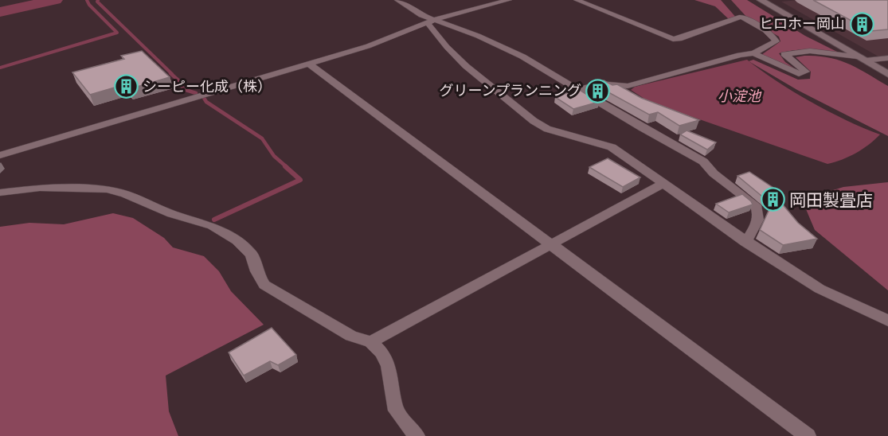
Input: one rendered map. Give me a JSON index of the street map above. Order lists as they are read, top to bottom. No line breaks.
{"water":["小淀池"],"places":{"building":["ヒロホー岡山","シーピー化成（株）","グリーンプランニング","岡田製畳店"]}}
